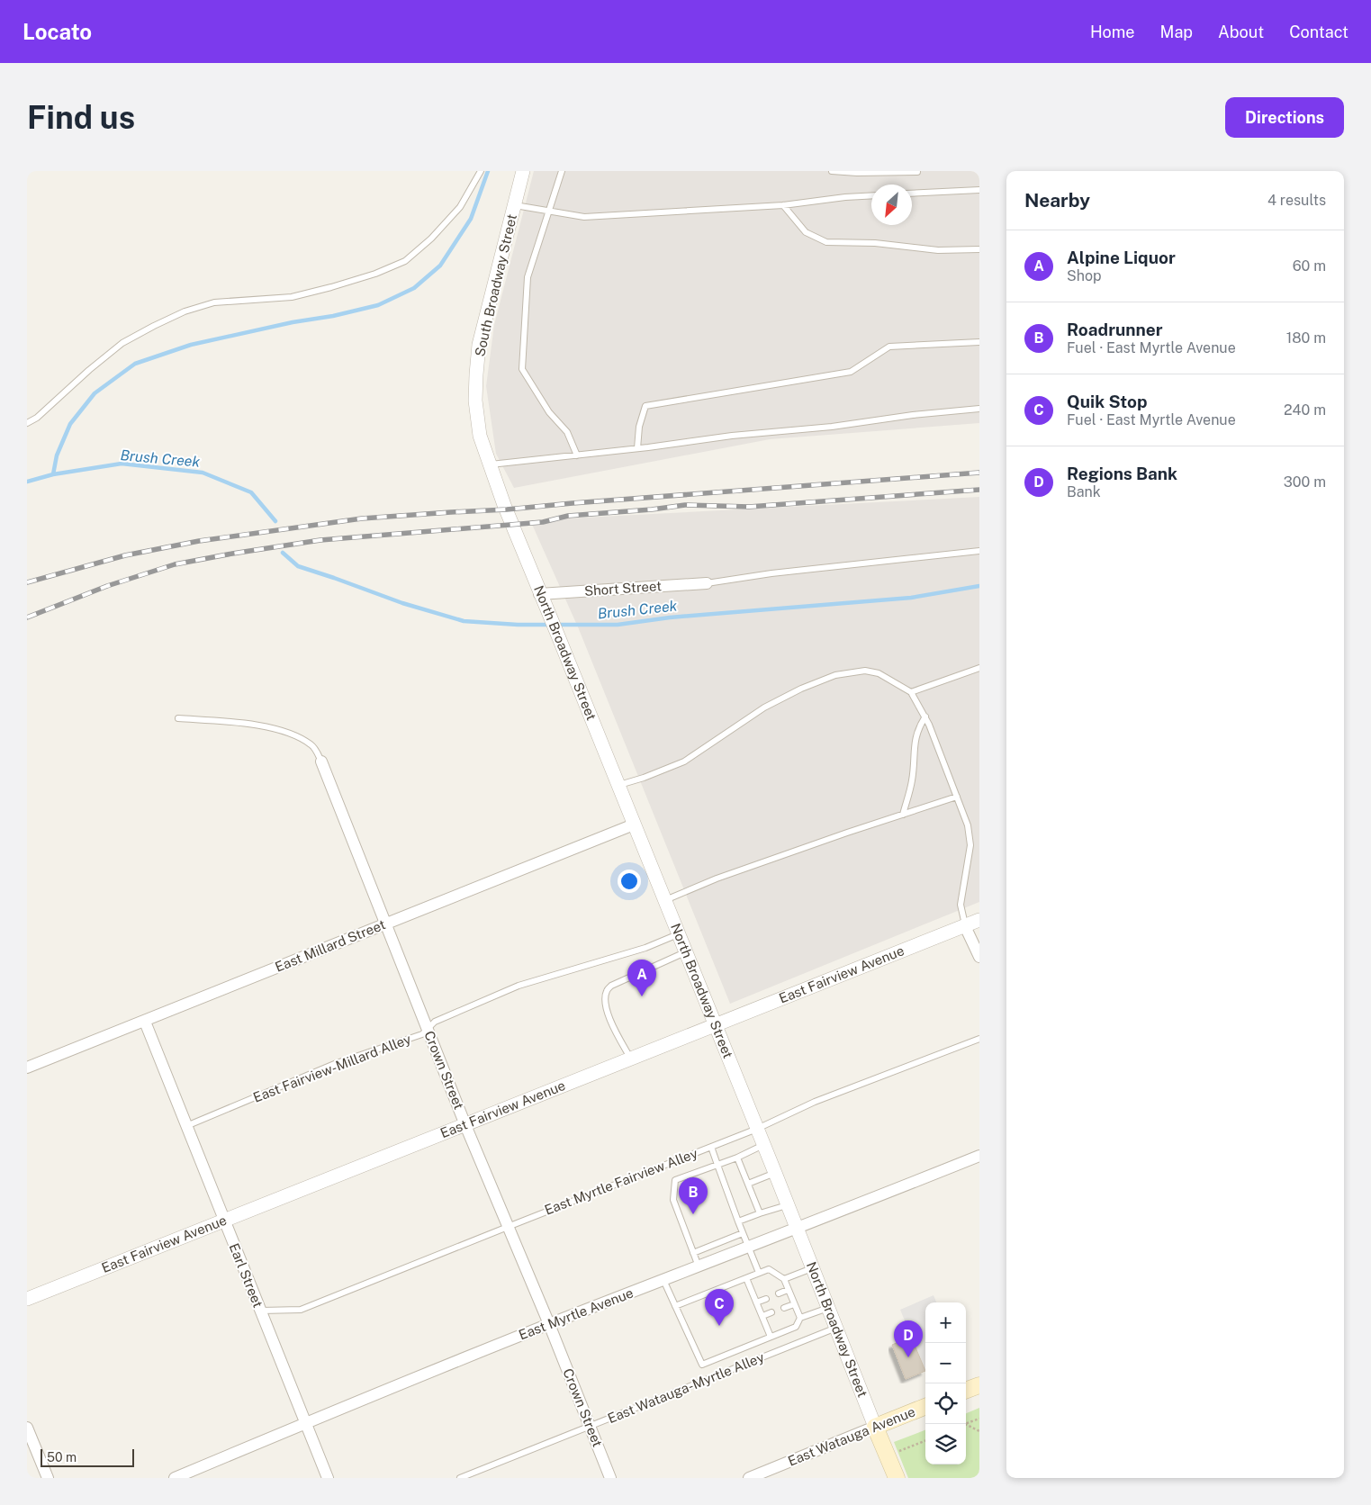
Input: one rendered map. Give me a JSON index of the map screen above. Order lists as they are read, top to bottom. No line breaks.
{"streets":{"main road":["North Broadway Street","East Watauga Avenue"],"street":["South Broadway Street","Short Street","East Millard Street","East Fairview Avenue","Crown Street","Earl Street","East Myrtle Avenue"],"lane":["East Fairview-Millard Alley","East Myrtle Fairview Alley","East Watauga-Myrtle Alley"]},"crossings":[["South Broadway Street","North Broadway Street"],["Short Street","North Broadway Street"],["North Broadway Street","East Millard Street"],["North Broadway Street","East Fairview Avenue"],["North Broadway Street","East Fairview-Millard Alley"],["North Broadway Street","East Myrtle Fairview Alley"],["North Broadway Street","East Myrtle Avenue"],["North Broadway Street","East Watauga-Myrtle Alley"],["North Broadway Street","East Watauga Avenue"],["East Millard Street","Crown Street"],["East Millard Street","Earl Street"],["East Fairview Avenue","Crown Street"],["East Fairview Avenue","Earl Street"],["East Fairview-Millard Alley","Crown Street"],["East Fairview-Millard Alley","Earl Street"],["Crown Street","East Myrtle Fairview Alley"],["Crown Street","East Myrtle Avenue"],["Crown Street","East Watauga-Myrtle Alley"],["East Myrtle Fairview Alley","Earl Street"],["Earl Street","East Myrtle Avenue"]],"water":["Brush Creek"],"scale_bar":"50 m","north":"bottom left","page":{"header":"Locato","nav":["Home","Map","About","Contact"],"buttons":"Directions","title":"Find us","heading":["Nearby","4 results"],"list":[{"mark":"A","name":"Alpine Liquor","note":"Shop","value":"60 m"},{"mark":"B","name":"Roadrunner","note":"Fuel · East Myrtle Avenue","value":"180 m"},{"mark":"C","name":"Quik Stop","note":"Fuel · East Myrtle Avenue","value":"240 m"},{"mark":"D","name":"Regions Bank","note":"Bank","value":"300 m"}],"pins":["A","B","C","D"],"map_buttons":["+","−"],"scale":"50 m"}}
